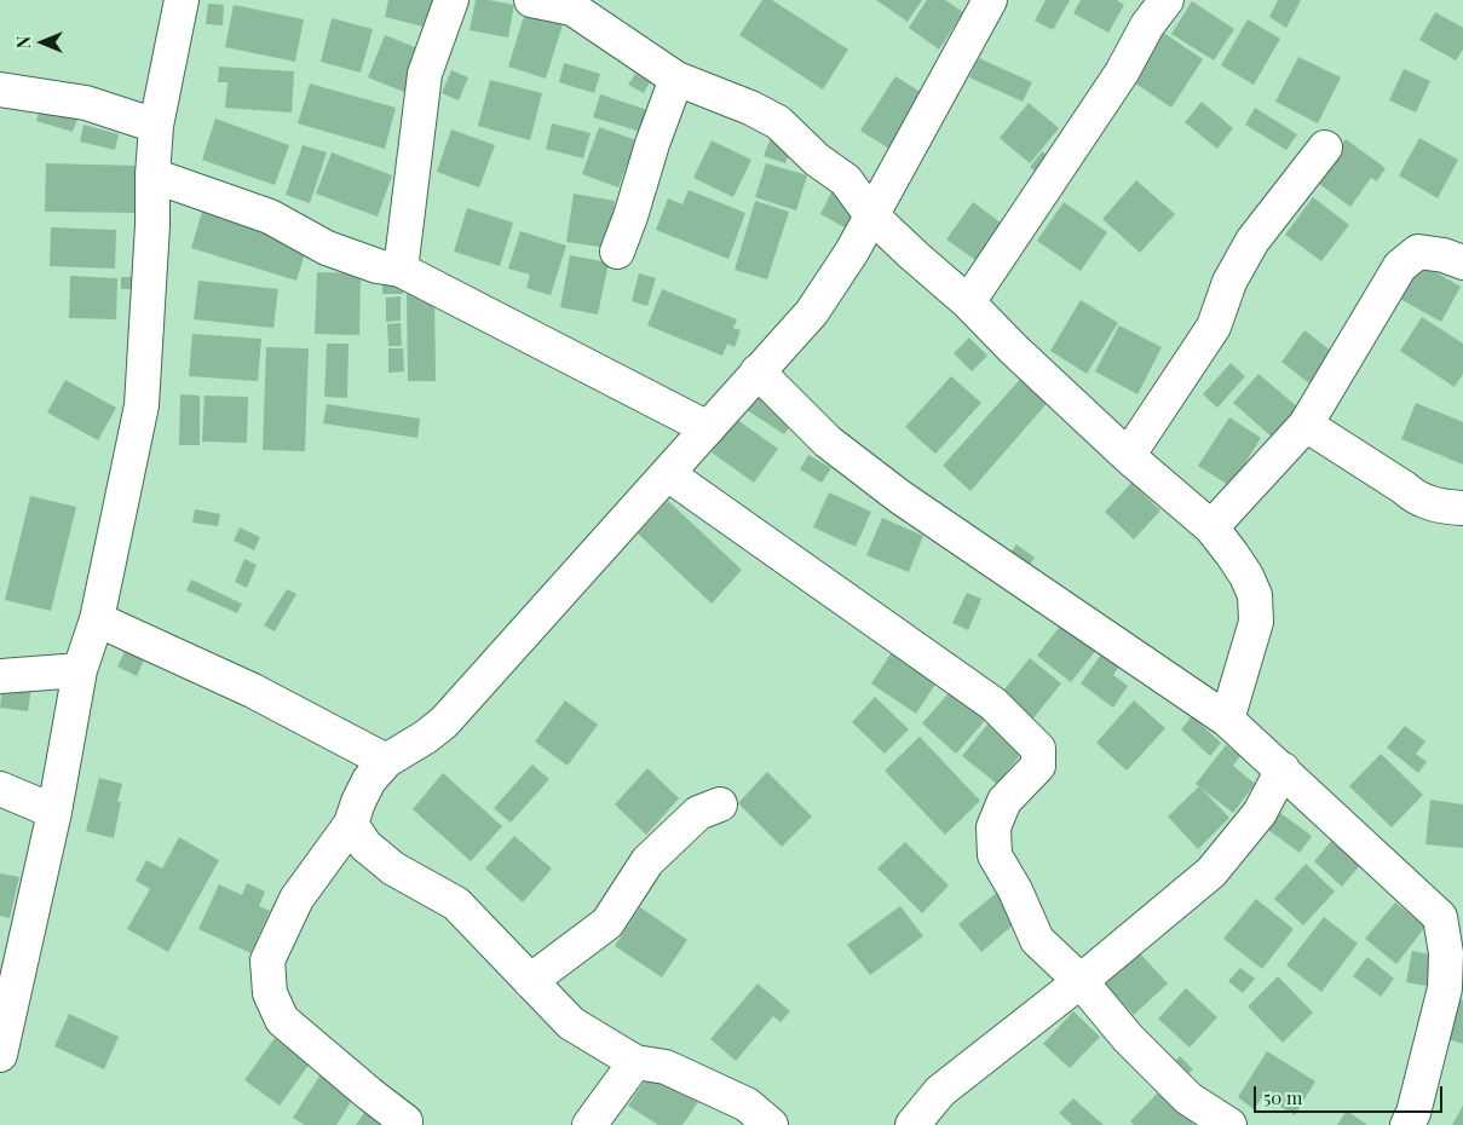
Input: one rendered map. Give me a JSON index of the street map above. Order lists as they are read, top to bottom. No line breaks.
{"scale_bar":"50 m","north":"left"}
